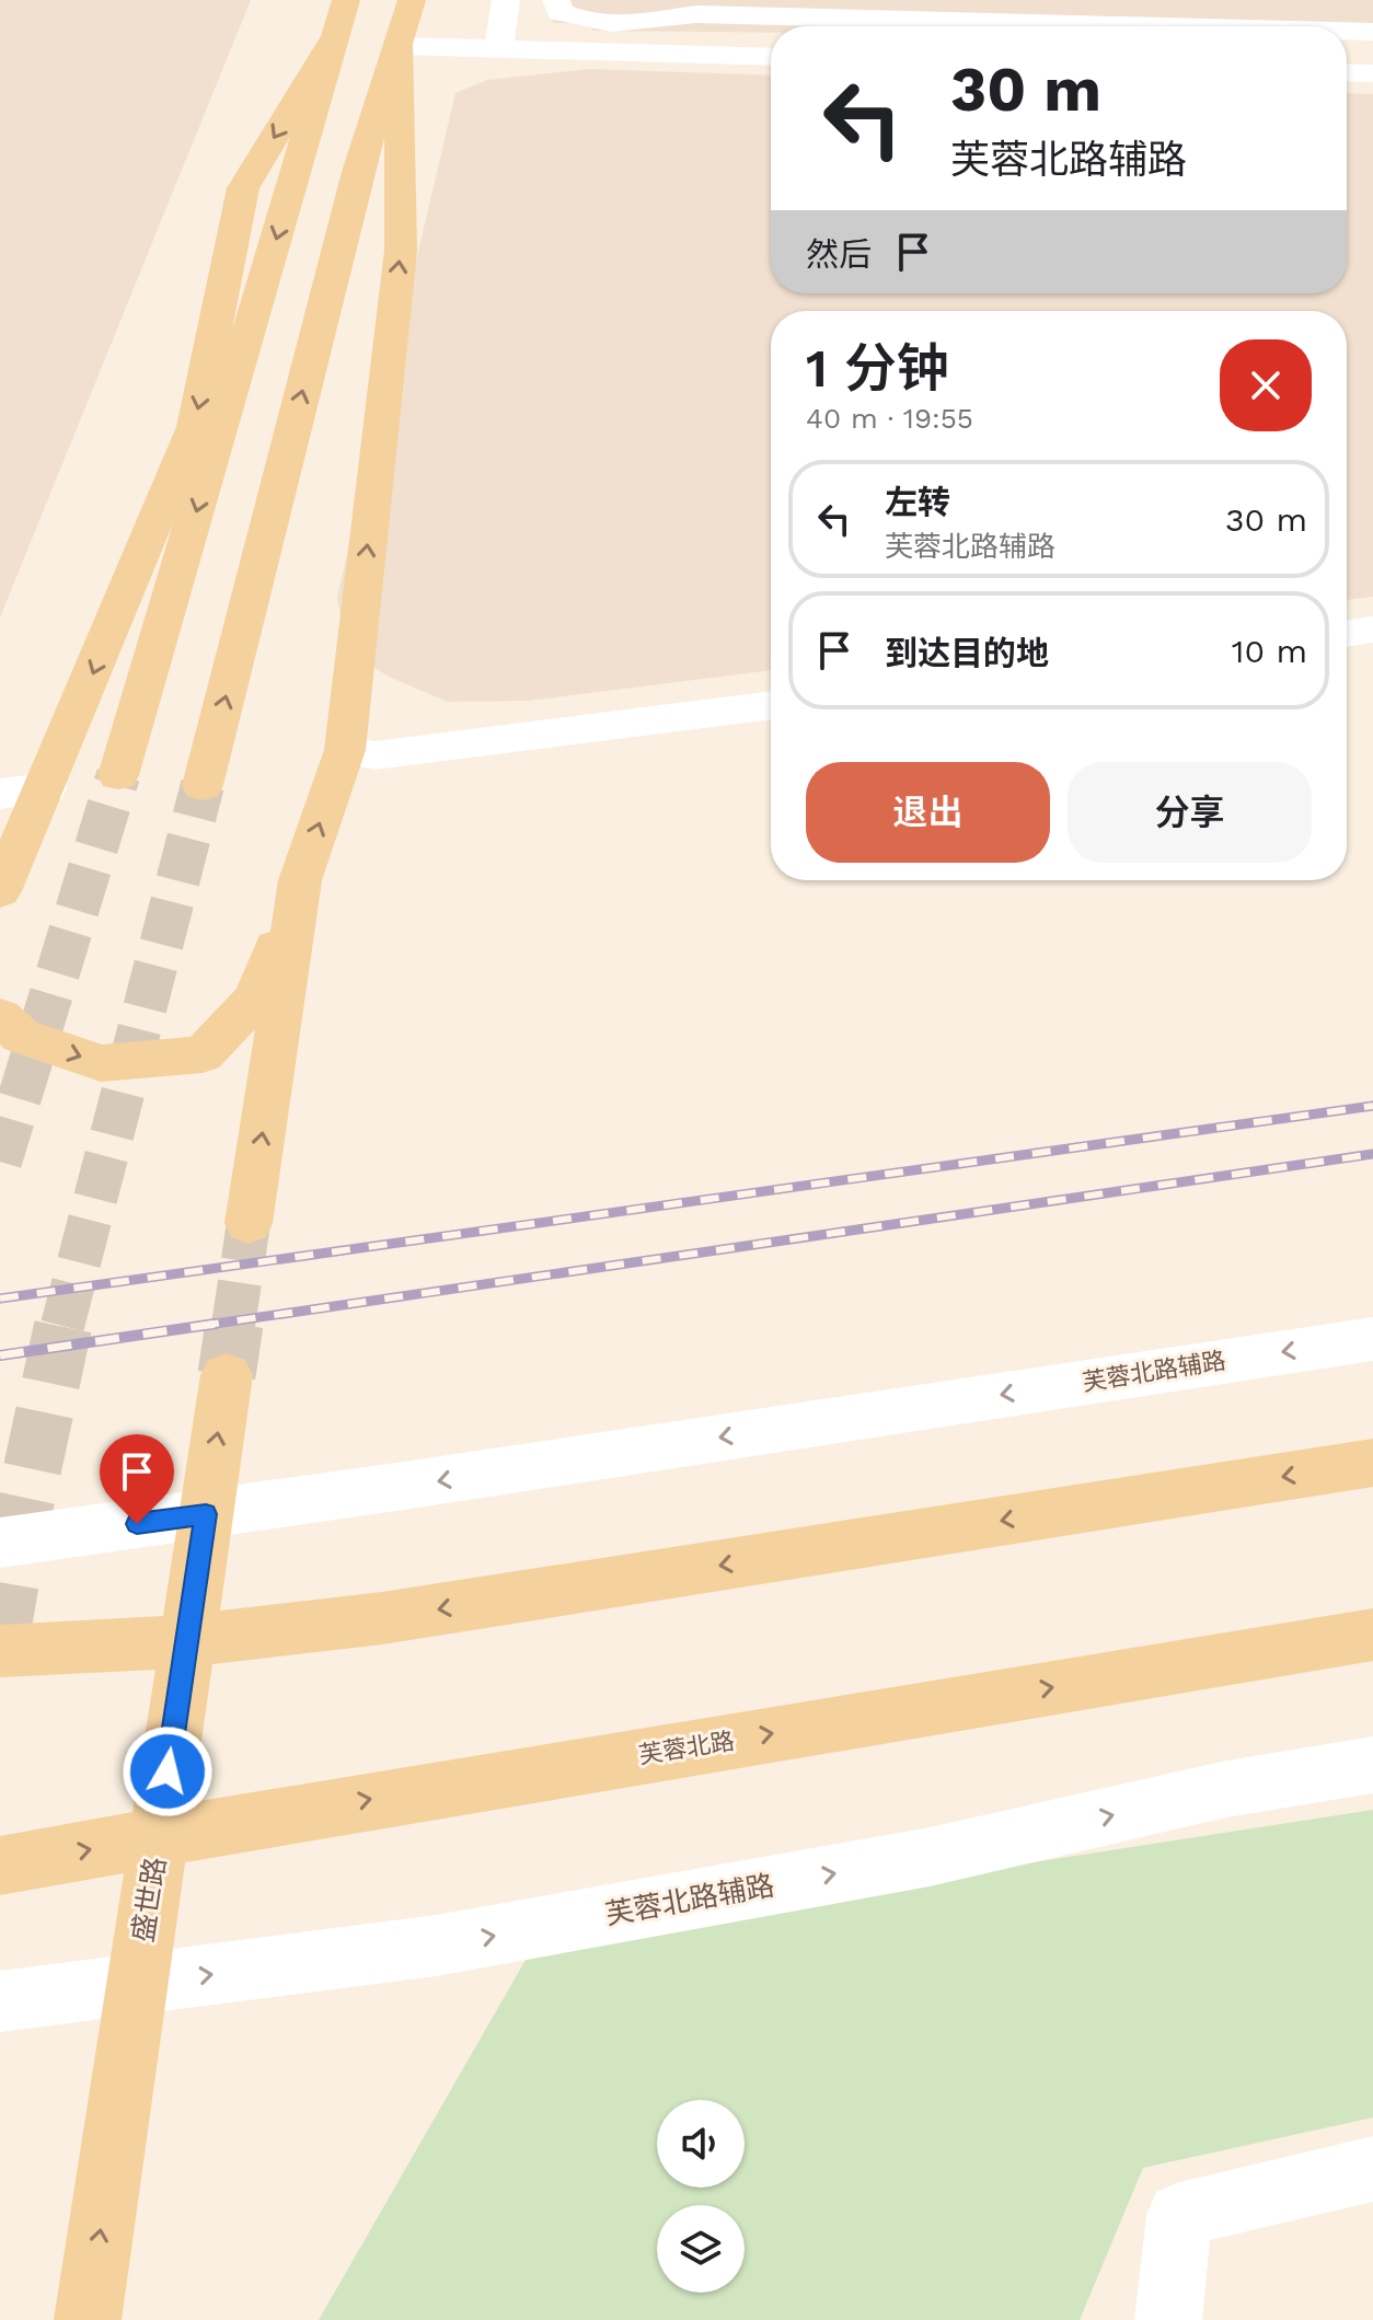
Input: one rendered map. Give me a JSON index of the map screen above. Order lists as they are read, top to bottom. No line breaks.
{"streets":{"main road":["芙蓉北路","盛世路"],"street":["芙蓉北路辅路"]},"crossings":[["芙蓉北路辅路","盛世路"],["芙蓉北路","盛世路"]],"one_way":["盛世路"],"page":{"turn":["30 m","芙蓉北路辅路"],"then":"然后","heading":["1 分钟","40 m · 19:55"],"list":[{"name":"左转","note":"芙蓉北路辅路","value":"30 m"},{"name":"到达目的地","value":"10 m"}],"buttons":["退出","分享"]}}
